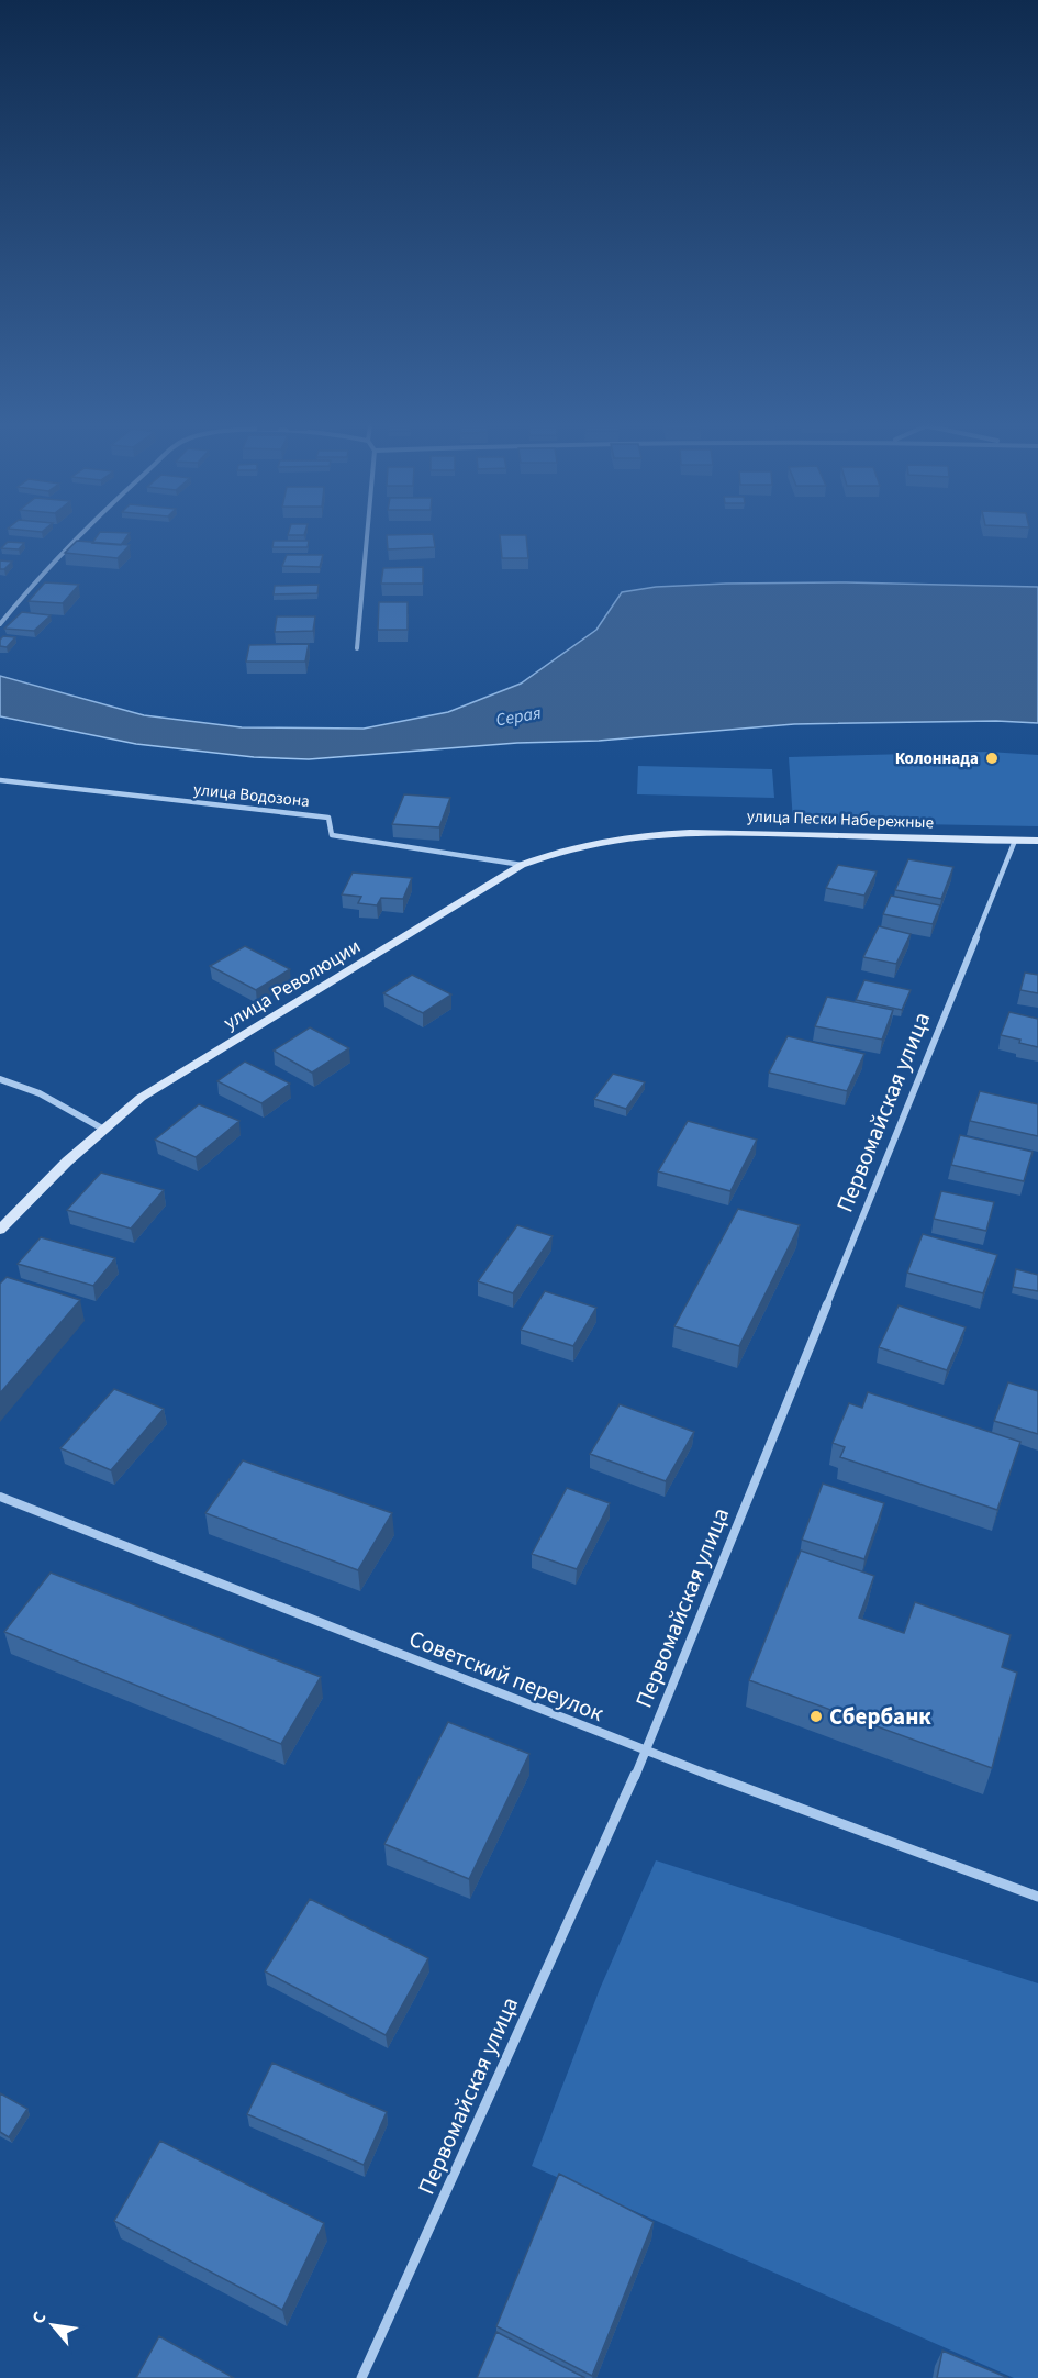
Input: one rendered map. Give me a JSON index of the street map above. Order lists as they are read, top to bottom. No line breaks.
{"streets":{"main road":["улица Пески Набережные","улица Революции"],"street":["улица Водозона","Первомайская улица","Советский переулок"]},"crossings":[["улица Водозона","улица Революции"],["улица Пески Набережные","улица Революции"],["улица Пески Набережные","Первомайская улица"],["Первомайская улица","Советский переулок"]],"water":["Серая"],"places":["Колоннада","Сбербанк"],"north":"top left"}
